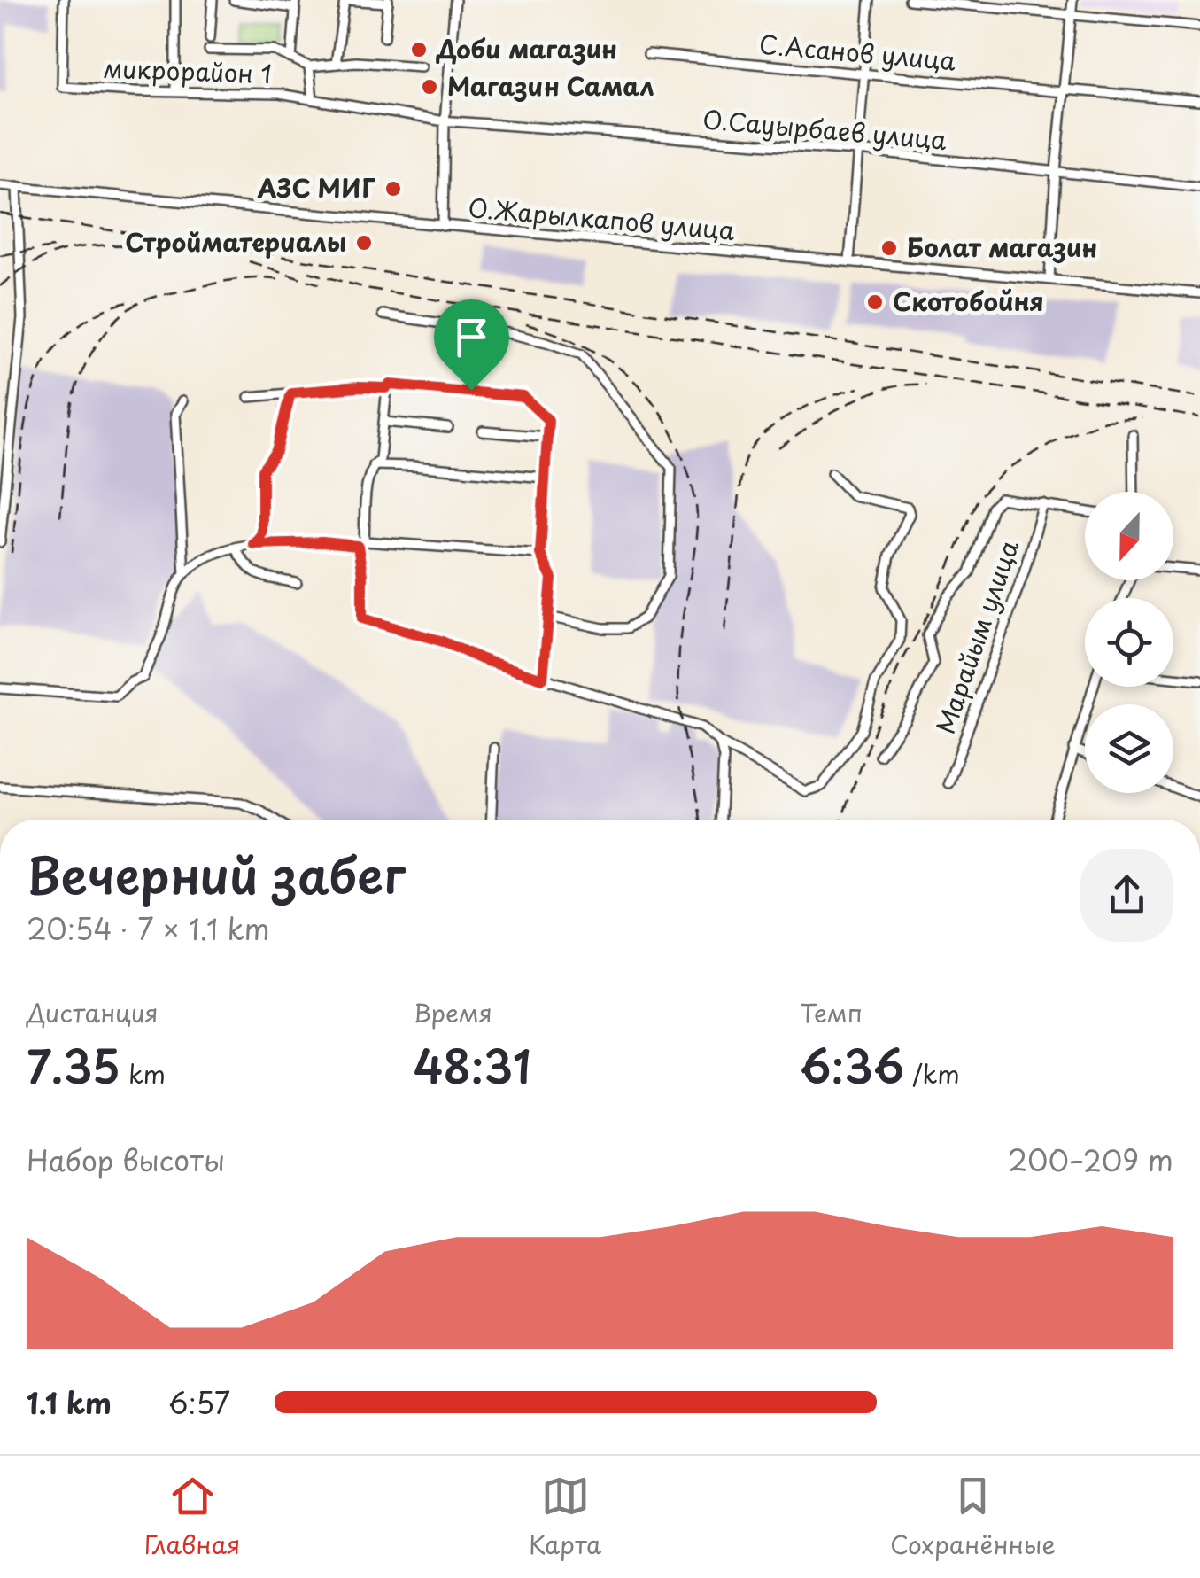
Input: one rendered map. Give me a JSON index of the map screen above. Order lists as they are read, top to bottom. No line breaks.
{"streets":{"street":["С.Асанов улица","микрорайон 1","О.Сауырбаев улица","О.Жарылкапов улица","Марайым улица"]},"crossings":[["микрорайон 1","О.Сауырбаев улица"]],"places":["Доби магазин","Магазин Самал","АЗС МИГ","Стройматериалы","Болат магазин","Скотобойня"],"north":"bottom","page":{"heading":["Вечерний забег","20:54 · 7 × 1.1 km"],"stats":[["Дистанция","7.35 km"],["Время","48:31"],["Темп","6:36 /km"]],"chart":["Набор высоты","200–209 m"],"list":[{"name":"1.1 km","note":"6:57"}],"tabs":["Главная","Карта","Сохранённые"]}}
